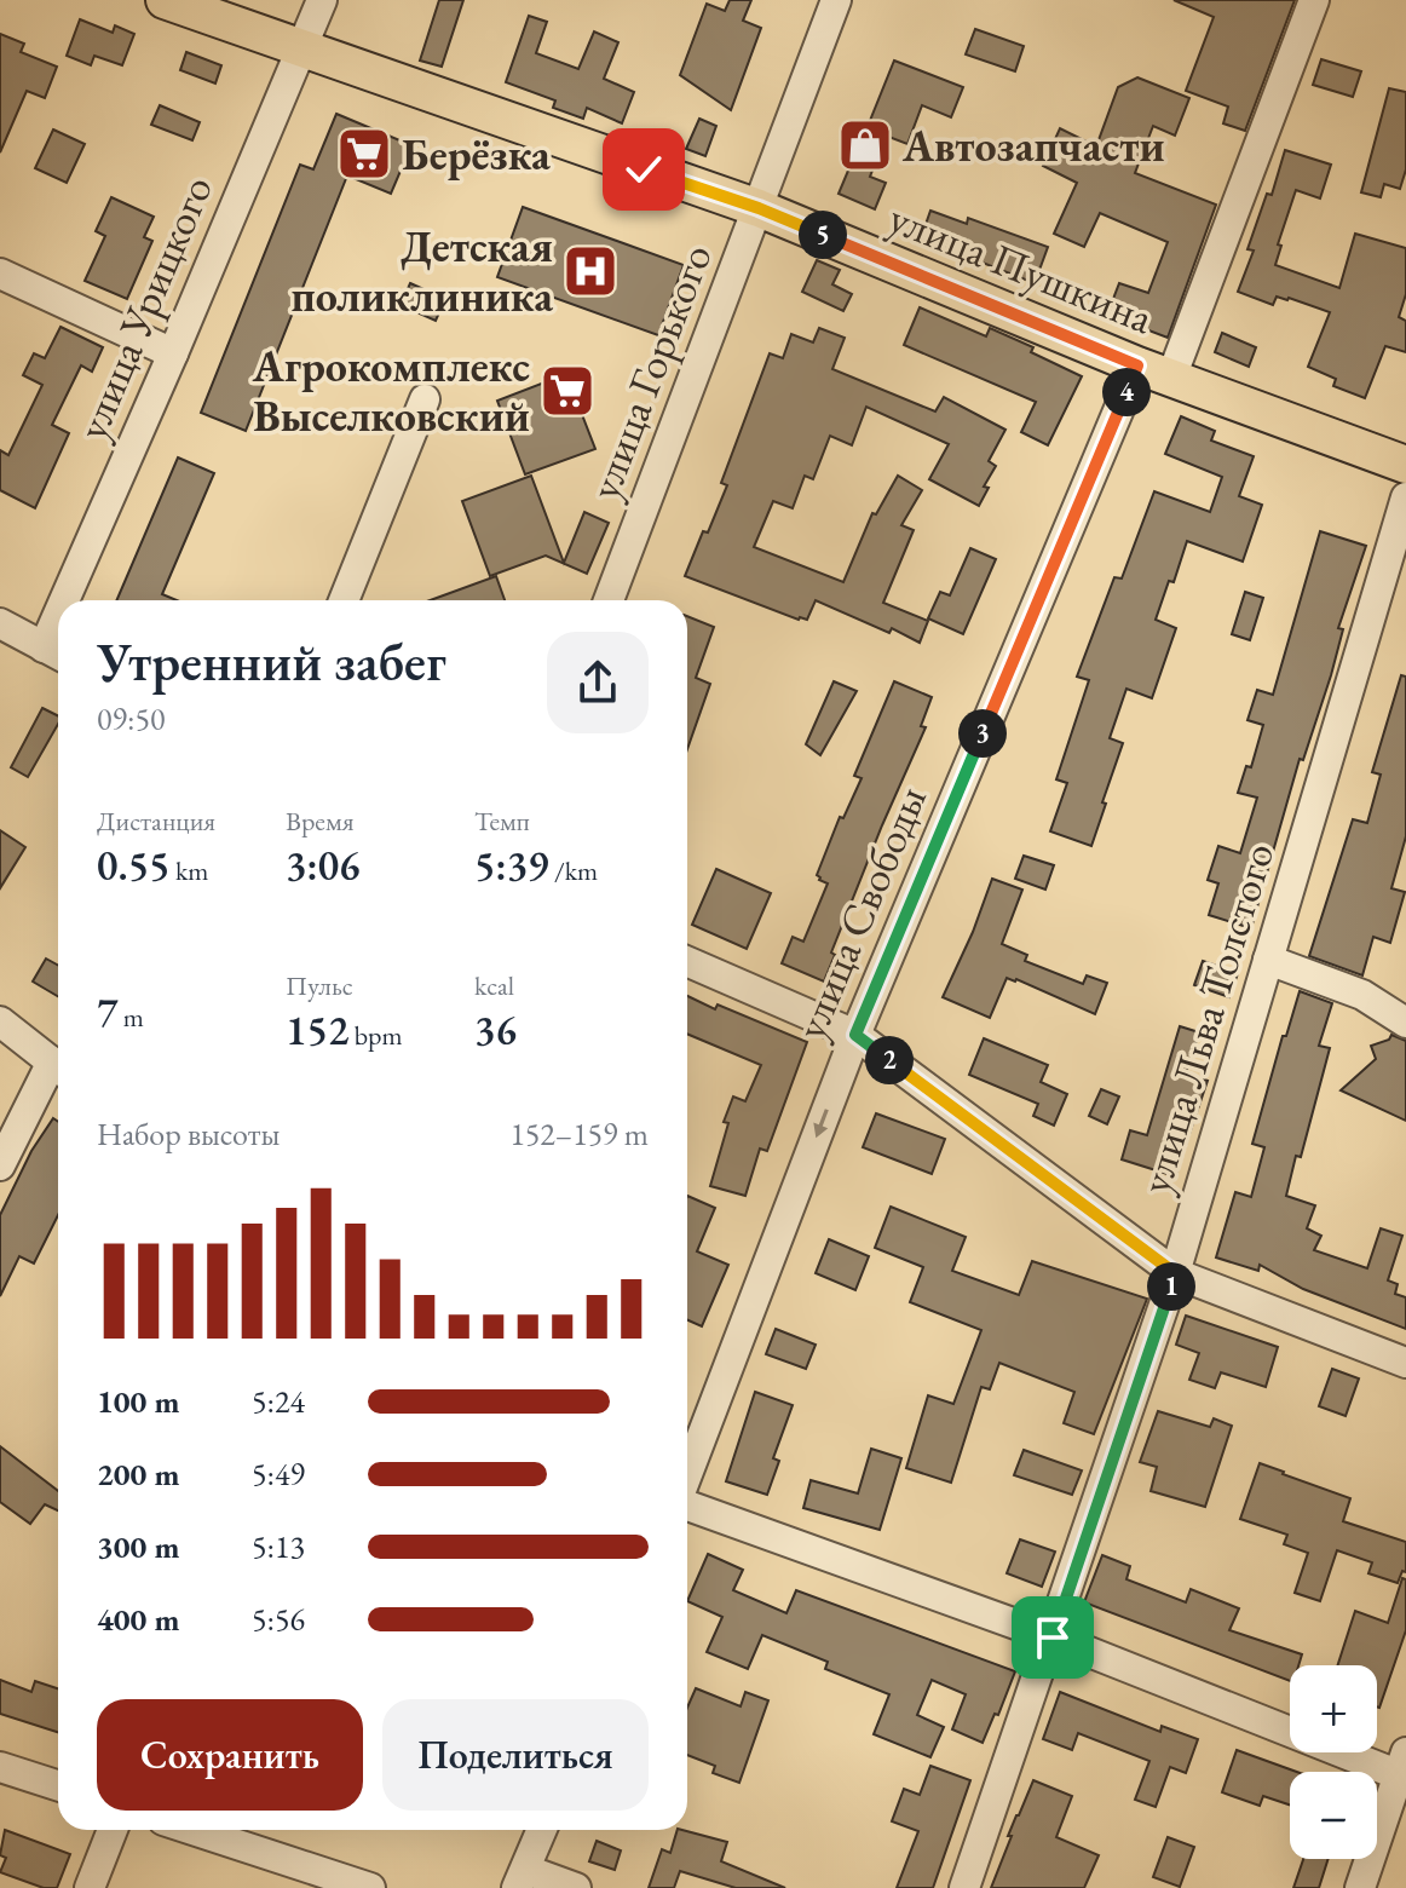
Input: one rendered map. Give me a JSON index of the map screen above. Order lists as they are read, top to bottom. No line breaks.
{"streets":{"main road":["улица Пушкина"],"street":["улица Урицкого","улица Горького","улица Свободы","улица Льва Толстого"]},"crossings":[["улица Пушкина","улица Урицкого"],["улица Пушкина","улица Горького"],["улица Пушкина","улица Свободы"]],"places":{"shop":["Автозапчасти"],"supermarket":["Берёзка","Агрокомплекс Выселковский"],"hospital":["Детская поликлиника"]},"page":{"pins":["5","4","3","2","1"],"heading":["Утренний забег","09:50"],"stats":[["Дистанция","0.55 km"],["Время","3:06"],["Темп","5:39 /km"],["7 m"],["Пульс","152 bpm"],["kcal","36"]],"chart":["Набор высоты","152–159 m"],"list":[{"name":"100 m","note":"5:24"},{"name":"200 m","note":"5:49"},{"name":"300 m","note":"5:13"},{"name":"400 m","note":"5:56"}],"map_buttons":["+","−"],"buttons":["Сохранить","Поделиться"]}}
